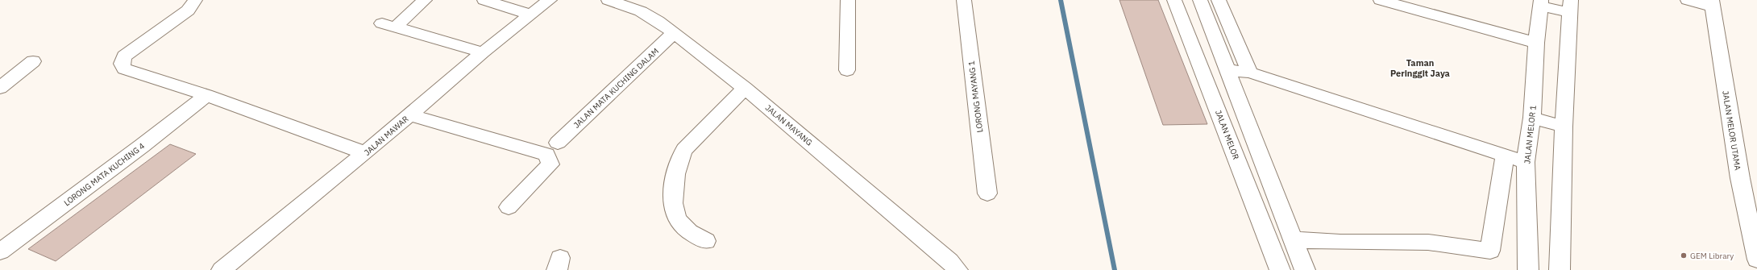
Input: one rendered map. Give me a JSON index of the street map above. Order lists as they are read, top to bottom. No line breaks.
{"streets":{"street":["JALAN MATA KUCHING DALAM","LORONG MAYANG 1","JALAN MAYANG","JALAN MELOR UTAMA","JALAN MELOR","JALAN MELOR 1","JALAN MAWAR","LORONG MATA KUCHING 4"]},"crossings":[["JALAN MATA KUCHING DALAM","JALAN MAYANG"]],"districts":["Taman Peringgit Jaya"],"places":["GEM Library"]}
